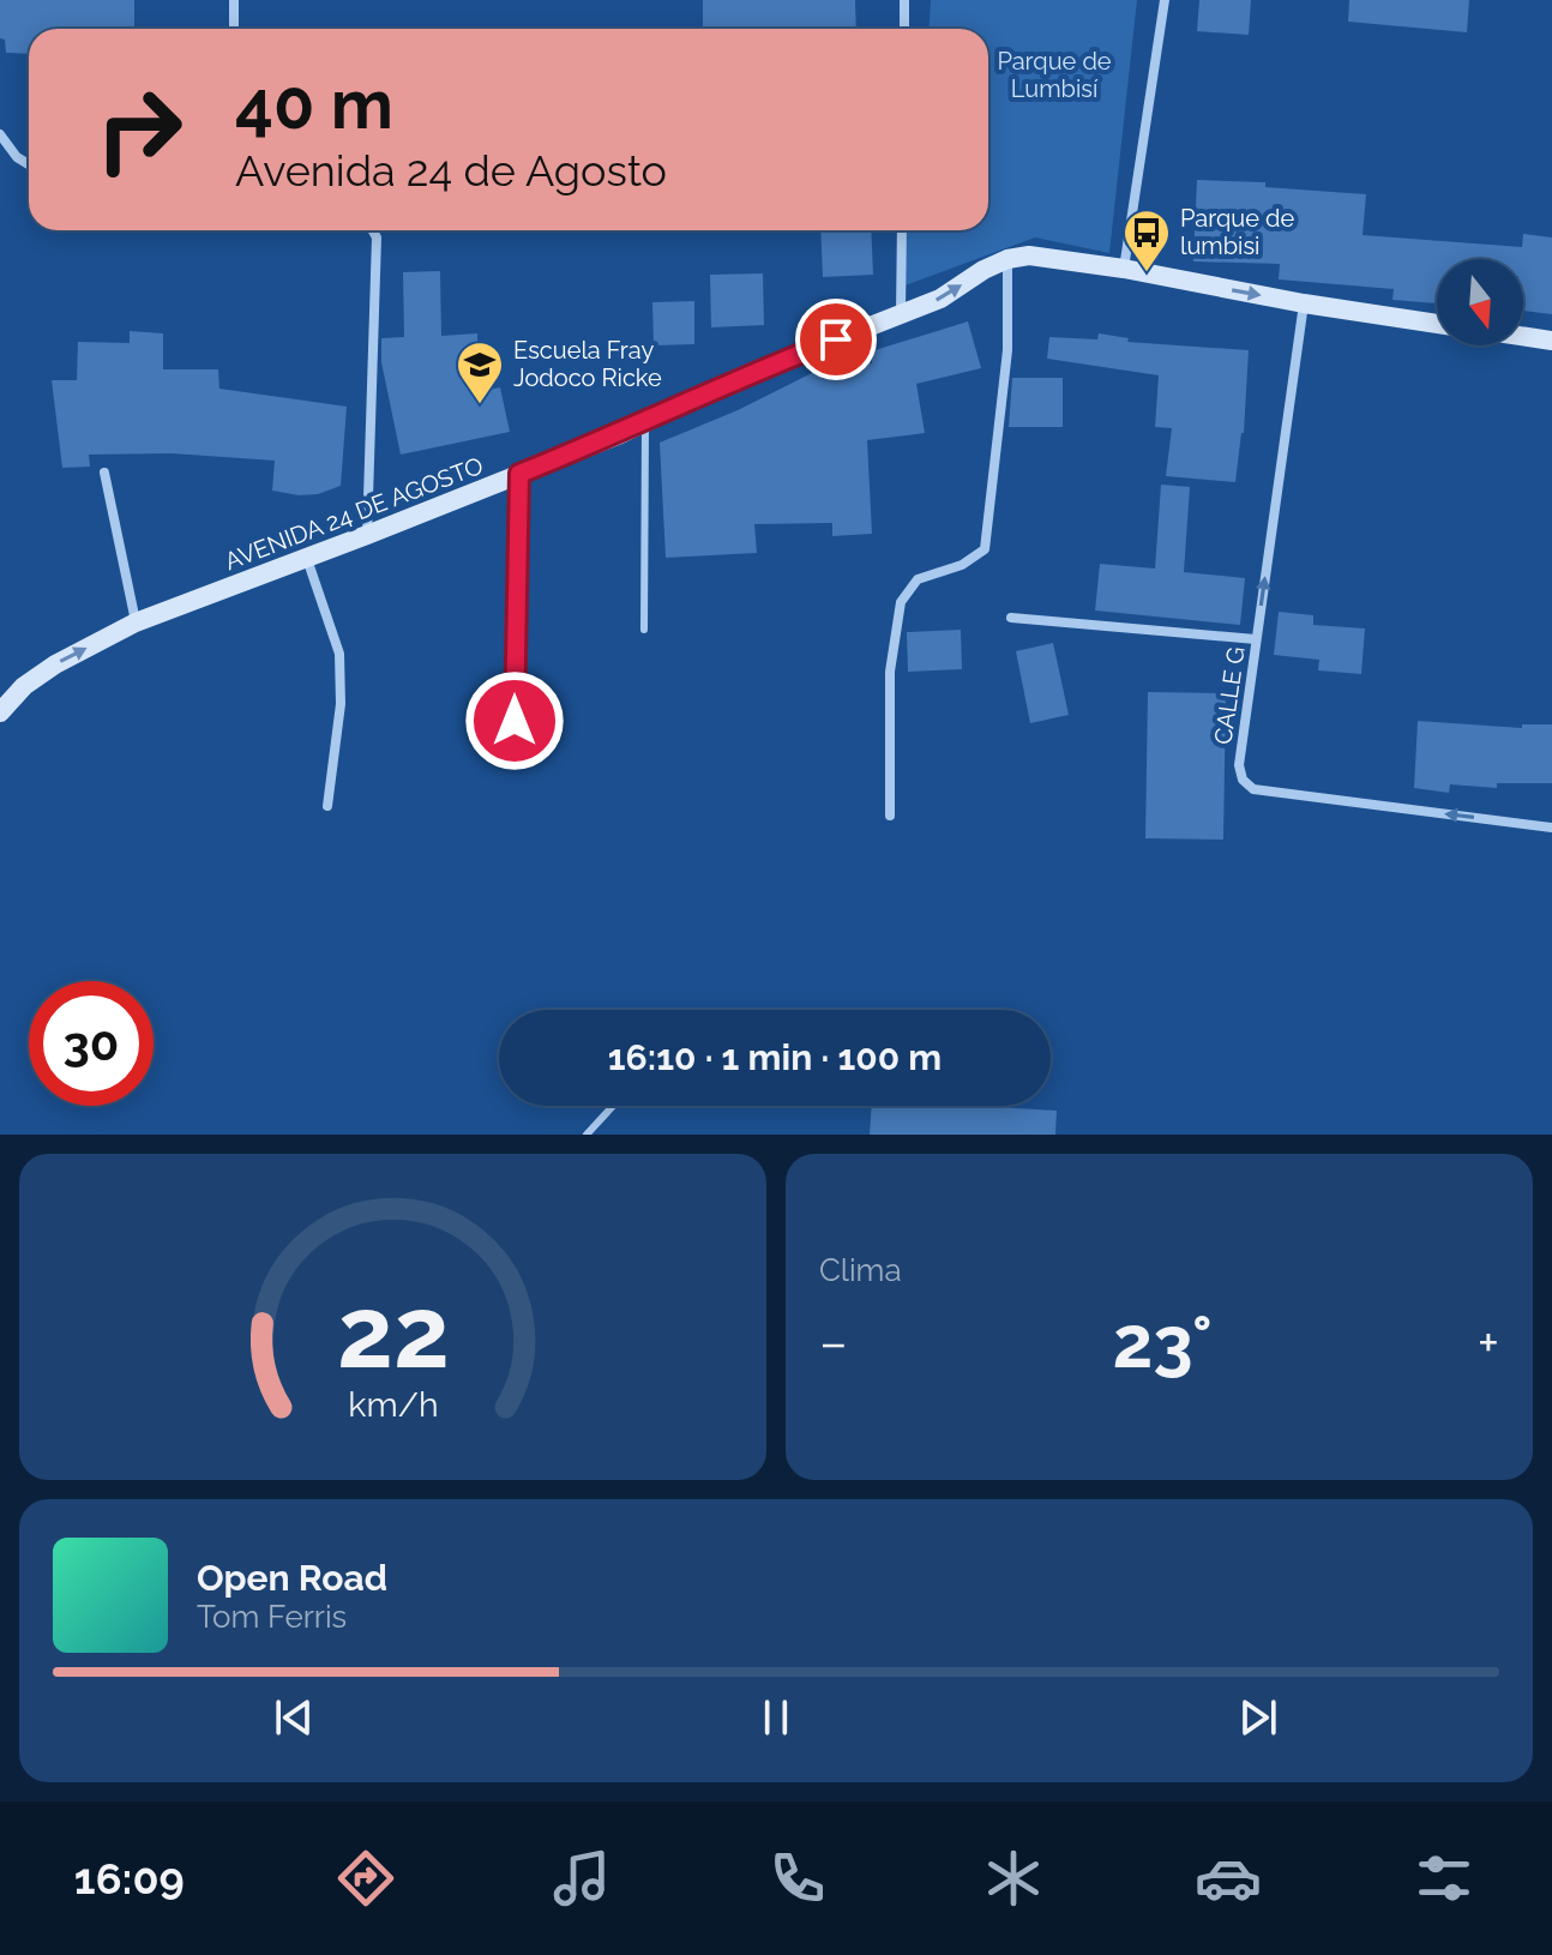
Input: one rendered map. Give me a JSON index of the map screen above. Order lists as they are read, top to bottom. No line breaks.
{"streets":{"street":["AVENIDA 24 DE AGOSTO","CALLE G"]},"crossings":[["AVENIDA 24 DE AGOSTO","CALLE G"]],"parks":["Parque de Lumbisí"],"places":{"bus stop":["Parque de lumbisi"],"school or university":["Escuela Fray Jodoco Ricke"]},"north":"bottom","page":{"turn":["40 m","Avenida 24 de Agosto"],"limit":"30","trip":"16:10 · 1 min · 100 m","tile":"Clima","heat":["−","23°","+"],"song":["Open Road","Tom Ferris"],"tabs":"16:09","gauge":["22","km/h"]}}
